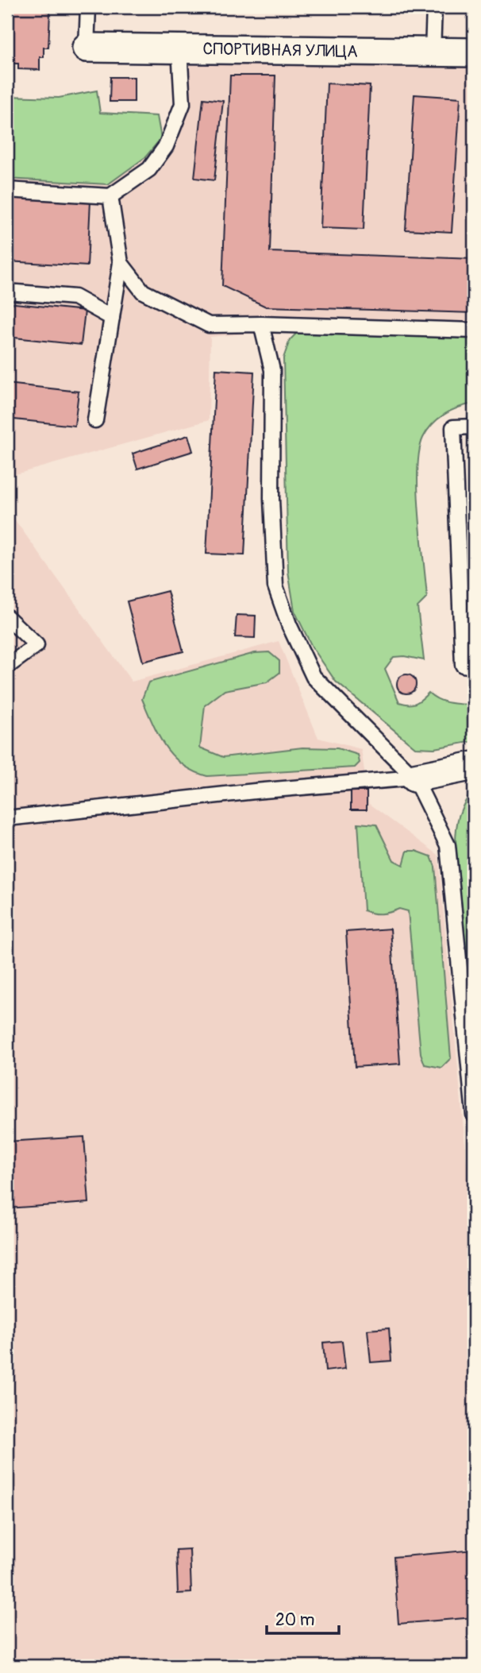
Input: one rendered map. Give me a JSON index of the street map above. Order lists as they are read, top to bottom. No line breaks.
{"streets":{"street":["СПОРТИВНАЯ УЛИЦА"]},"scale_bar":"20 m"}
